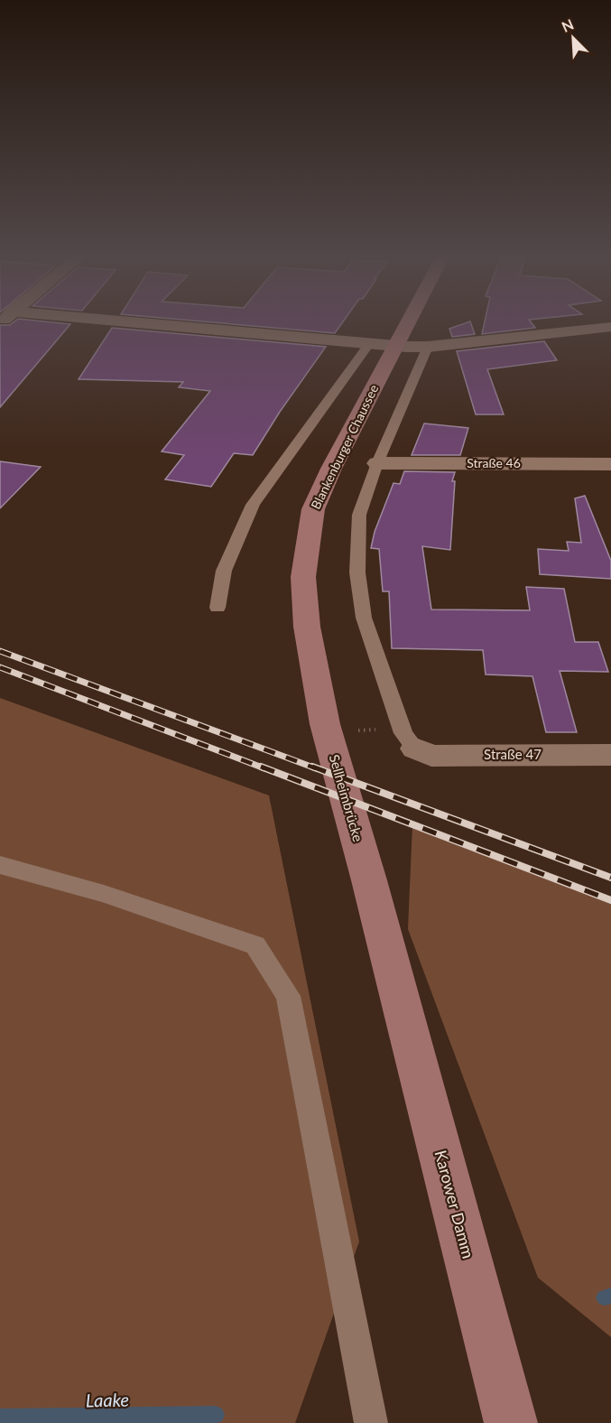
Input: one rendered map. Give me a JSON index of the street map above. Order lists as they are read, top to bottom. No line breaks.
{"streets":{"main road":["Blankenburger Chaussee","Sellheimbrücke","Karower Damm"],"street":["Straße 46","Straße 47"]},"crossings":[["Blankenburger Chaussee","Sellheimbrücke"],["Sellheimbrücke","Karower Damm"]],"water":["Laake"],"north":"top left"}
